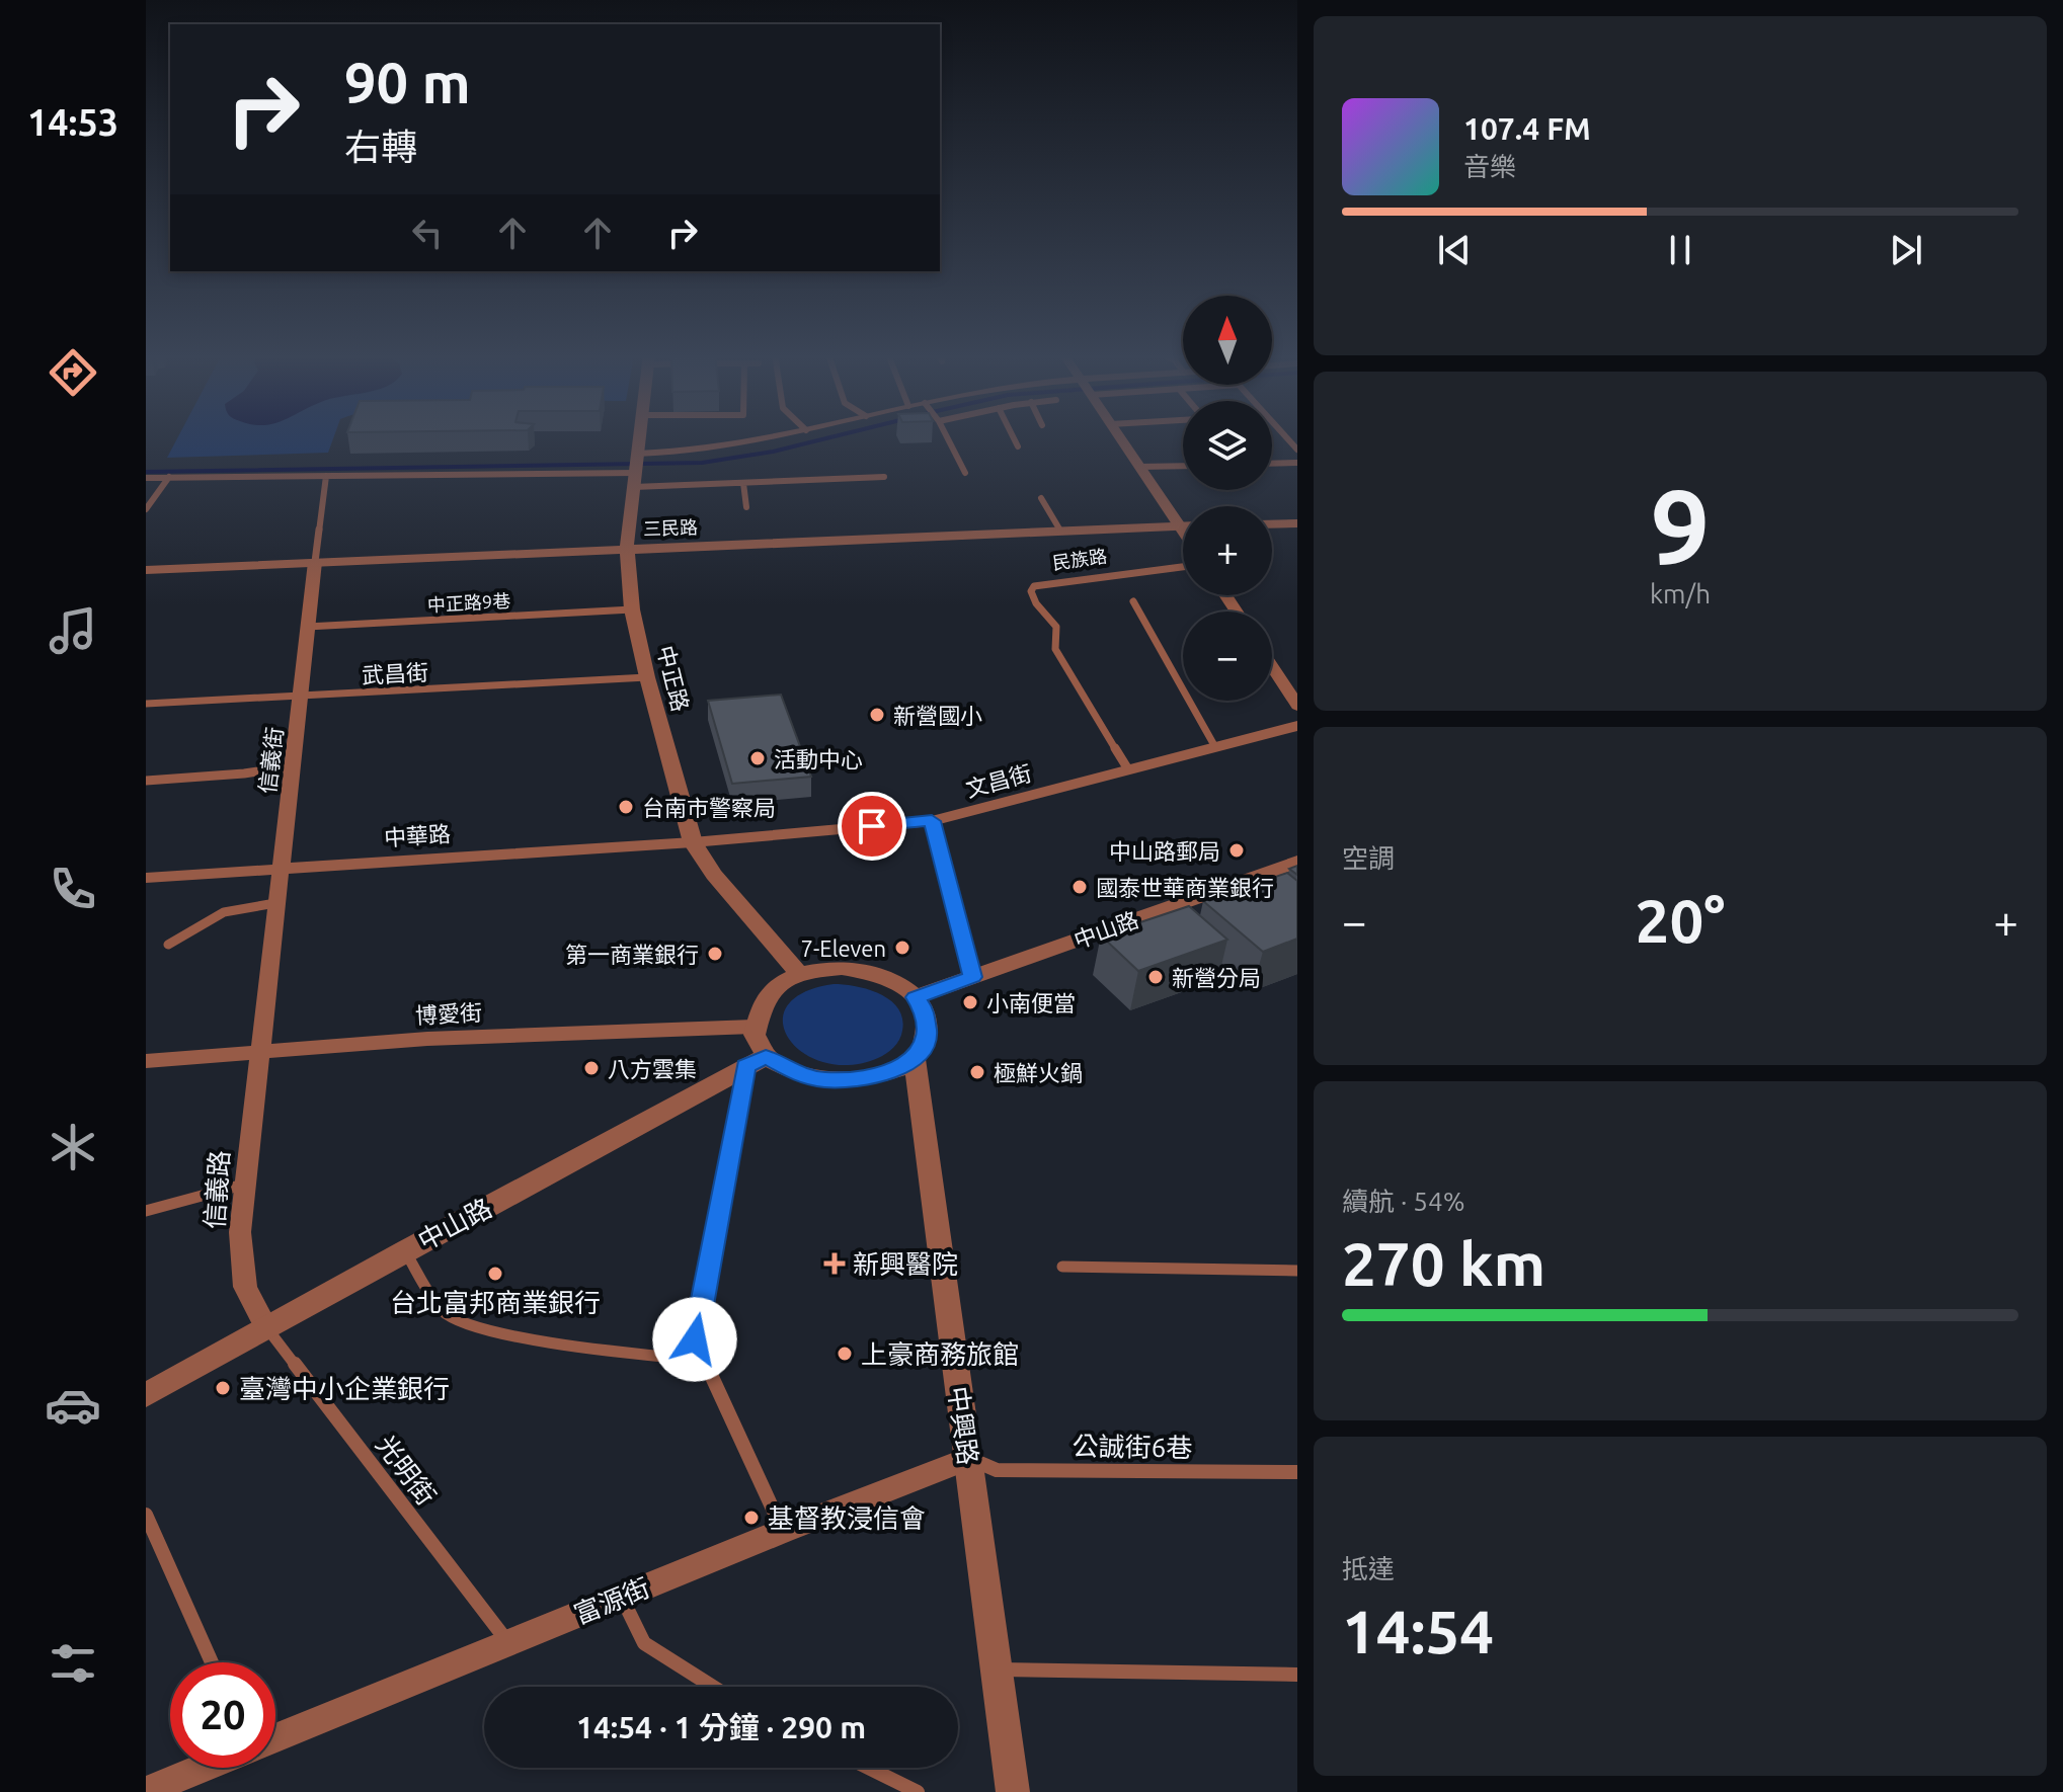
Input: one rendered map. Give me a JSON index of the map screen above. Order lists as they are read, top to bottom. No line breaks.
{"streets":{"street":["三民路","中正路","信義街","文昌街","中華路","中山路","博愛街","信義路","中興路","富源街"],"lane":["民族路","中正路9巷","武昌街","公誠街6巷","光明街"]},"crossings":[["三民路","中正路"],["三民路","信義街"],["民族路","文昌街"],["中正路9巷","中正路"],["中正路9巷","信義街"],["武昌街","中正路"],["武昌街","信義街"],["中正路","文昌街"],["中正路","中華路"],["中正路","中山路"],["中正路","博愛街"],["中正路","中興路"],["信義街","中華路"],["信義街","博愛街"],["信義街","信義路"],["文昌街","中華路"],["中山路","博愛街"],["中山路","信義路"],["中山路","中興路"],["中山路","光明街"],["博愛街","信義路"],["博愛街","中興路"],["信義路","光明街"],["中興路","公誠街6巷"],["中興路","富源街"],["公誠街6巷","富源街"],["光明街","富源街"]],"places":{"other":["新營國小","活動中心","台南市警察局","中山路郵局","國泰世華商業銀行","7-Eleven","第一商業銀行","新營分局","小南便當","八方雲集","極鮮火鍋","台北富邦商業銀行","上豪商務旅館","臺灣中小企業銀行","基督教浸信會"],"health":["新興醫院"]},"north":"top","page":{"tabs":"14:53","turn":["90 m","右轉"],"song":["107.4 FM","音樂"],"map_buttons":["+","−"],"tile":[["9","km/h"],"空調",["續航 · 54%","270 km"],["抵達","14:54"]],"heat":["−","20°","+"],"limit":"20","trip":"14:54 · 1 分鐘 · 290 m"}}
